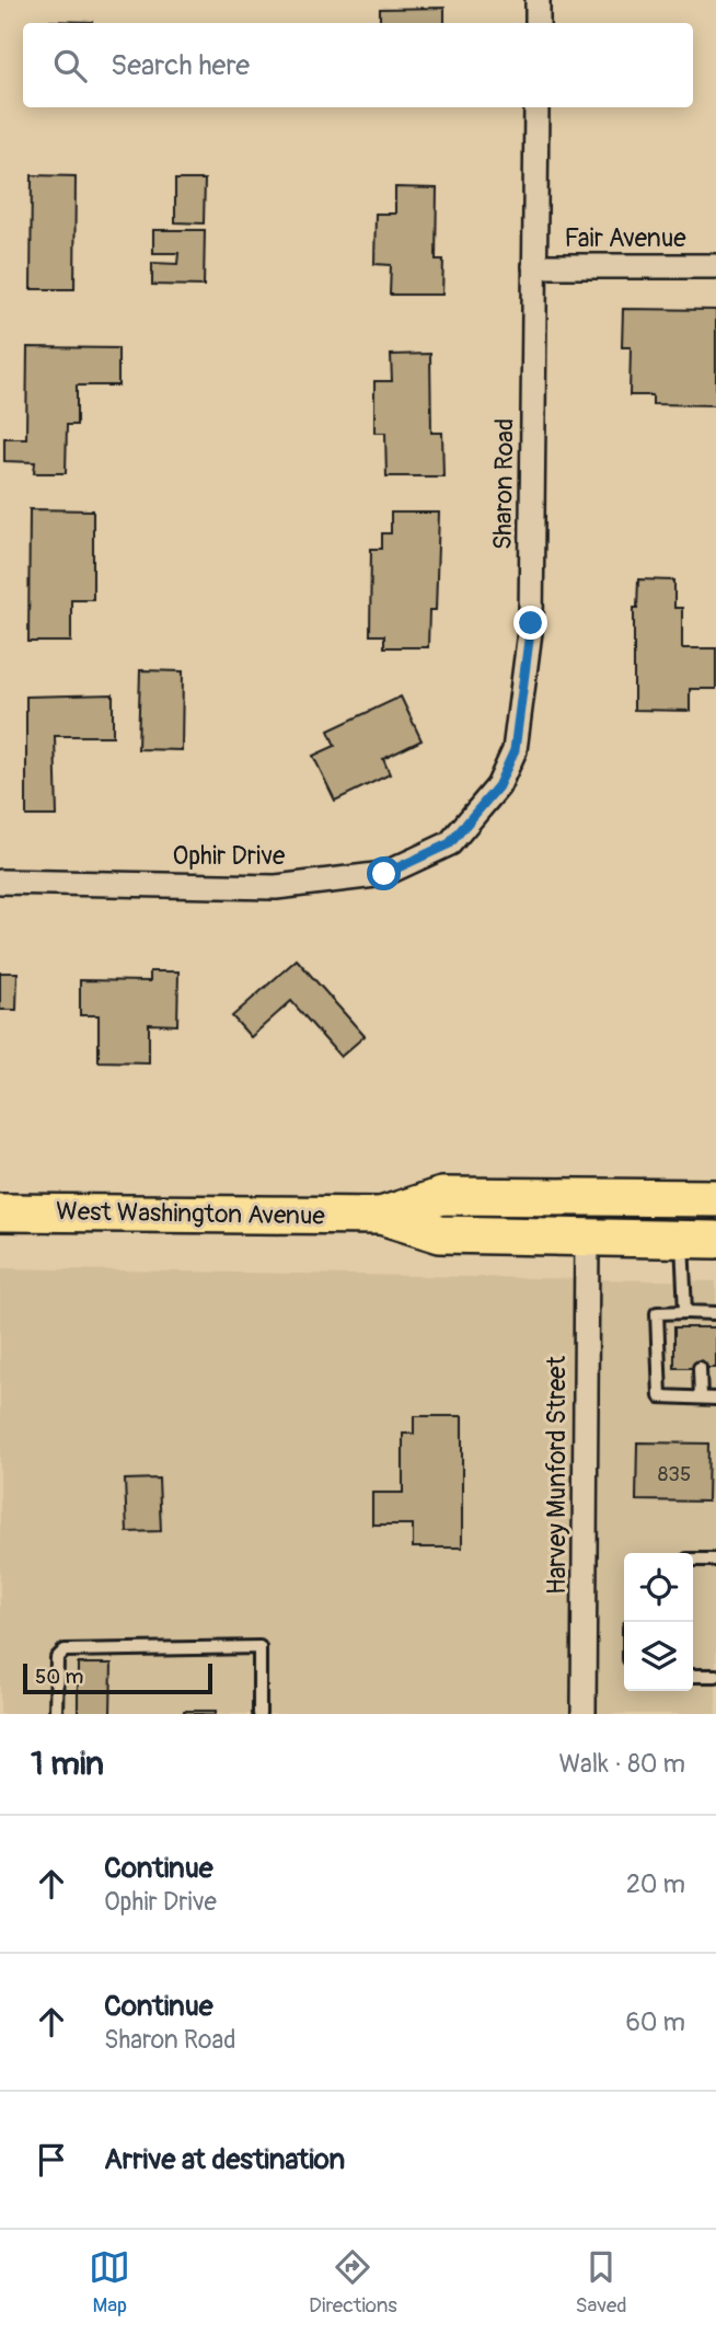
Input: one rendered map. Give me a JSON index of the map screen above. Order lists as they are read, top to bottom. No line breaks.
{"streets":{"main road":["West Washington Avenue"],"street":["Fair Avenue","Sharon Road","Ophir Drive","Harvey Munford Street"]},"crossings":[["Fair Avenue","Sharon Road"],["Sharon Road","Ophir Drive"],["West Washington Avenue","Harvey Munford Street"]],"house_numbers":["835"],"scale_bar":"50 m","page":{"search":"Search here","scale":"50 m","heading":["1 min","Walk · 80 m"],"list":[["Continue","Ophir Drive","20 m"],["Continue","Sharon Road","60 m"],"Arrive at destination"],"nav":["Map","Directions","Saved"]}}
